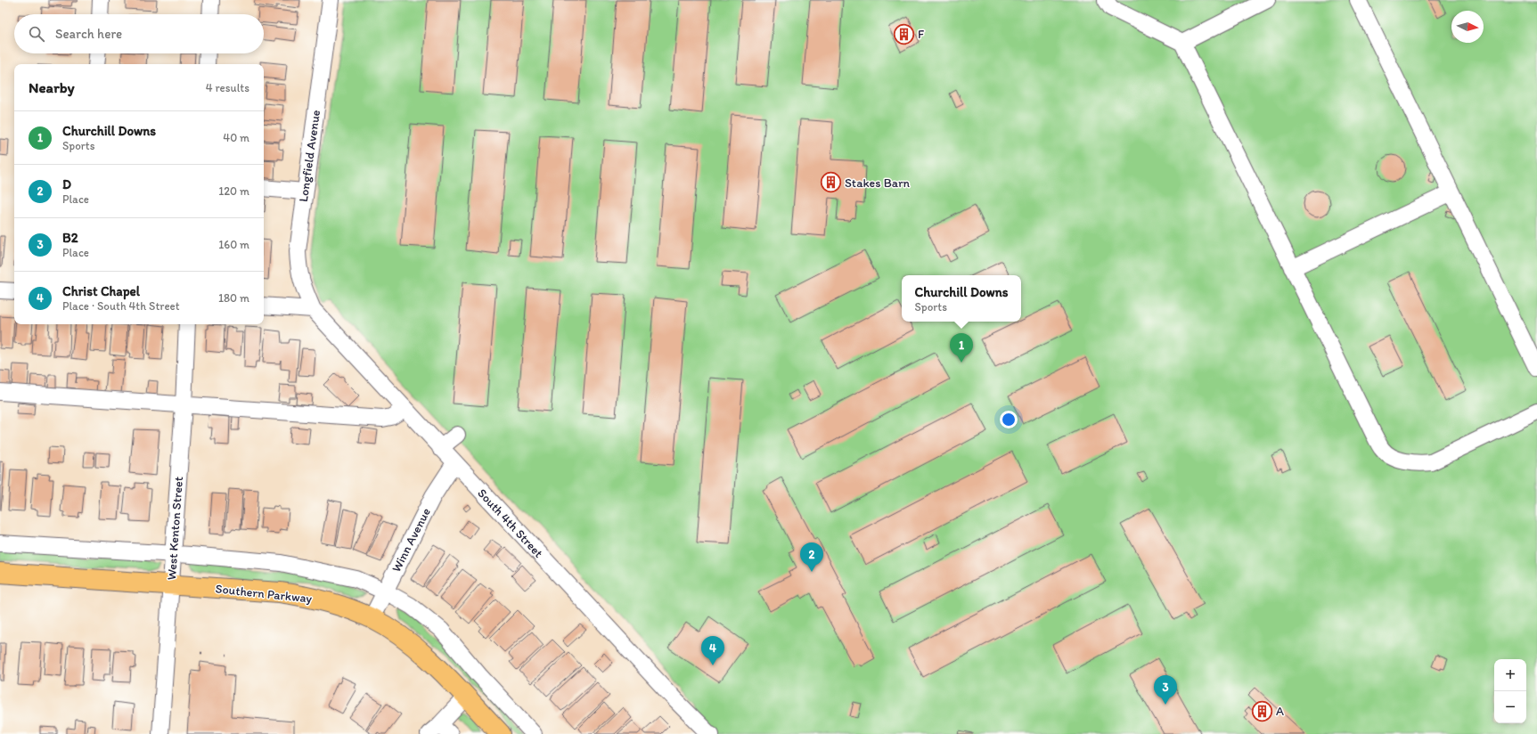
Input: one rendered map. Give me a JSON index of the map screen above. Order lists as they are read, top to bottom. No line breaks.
{"streets":{"main road":["Southern Parkway"],"street":["Longfield Avenue","South 4th Street","West Kenton Street","Winn Avenue"]},"crossings":[["Longfield Avenue","South 4th Street"],["South 4th Street","Winn Avenue"],["West Kenton Street","Southern Parkway"],["Winn Avenue","Southern Parkway"]],"places":{"building":["F","Stakes Barn","A"]},"north":"right","page":{"search":"Search here","heading":["Nearby","4 results"],"list":[{"mark":"1","name":"Churchill Downs","note":"Sports","value":"40 m"},{"mark":"2","name":"D","note":"Place","value":"120 m"},{"mark":"3","name":"B2","note":"Place","value":"160 m"},{"mark":"4","name":"Christ Chapel","note":"Place · South 4th Street","value":"180 m"}],"popup":["Churchill Downs","Sports"],"pins":["1","2","4","3"],"map_buttons":["+","−"]}}
